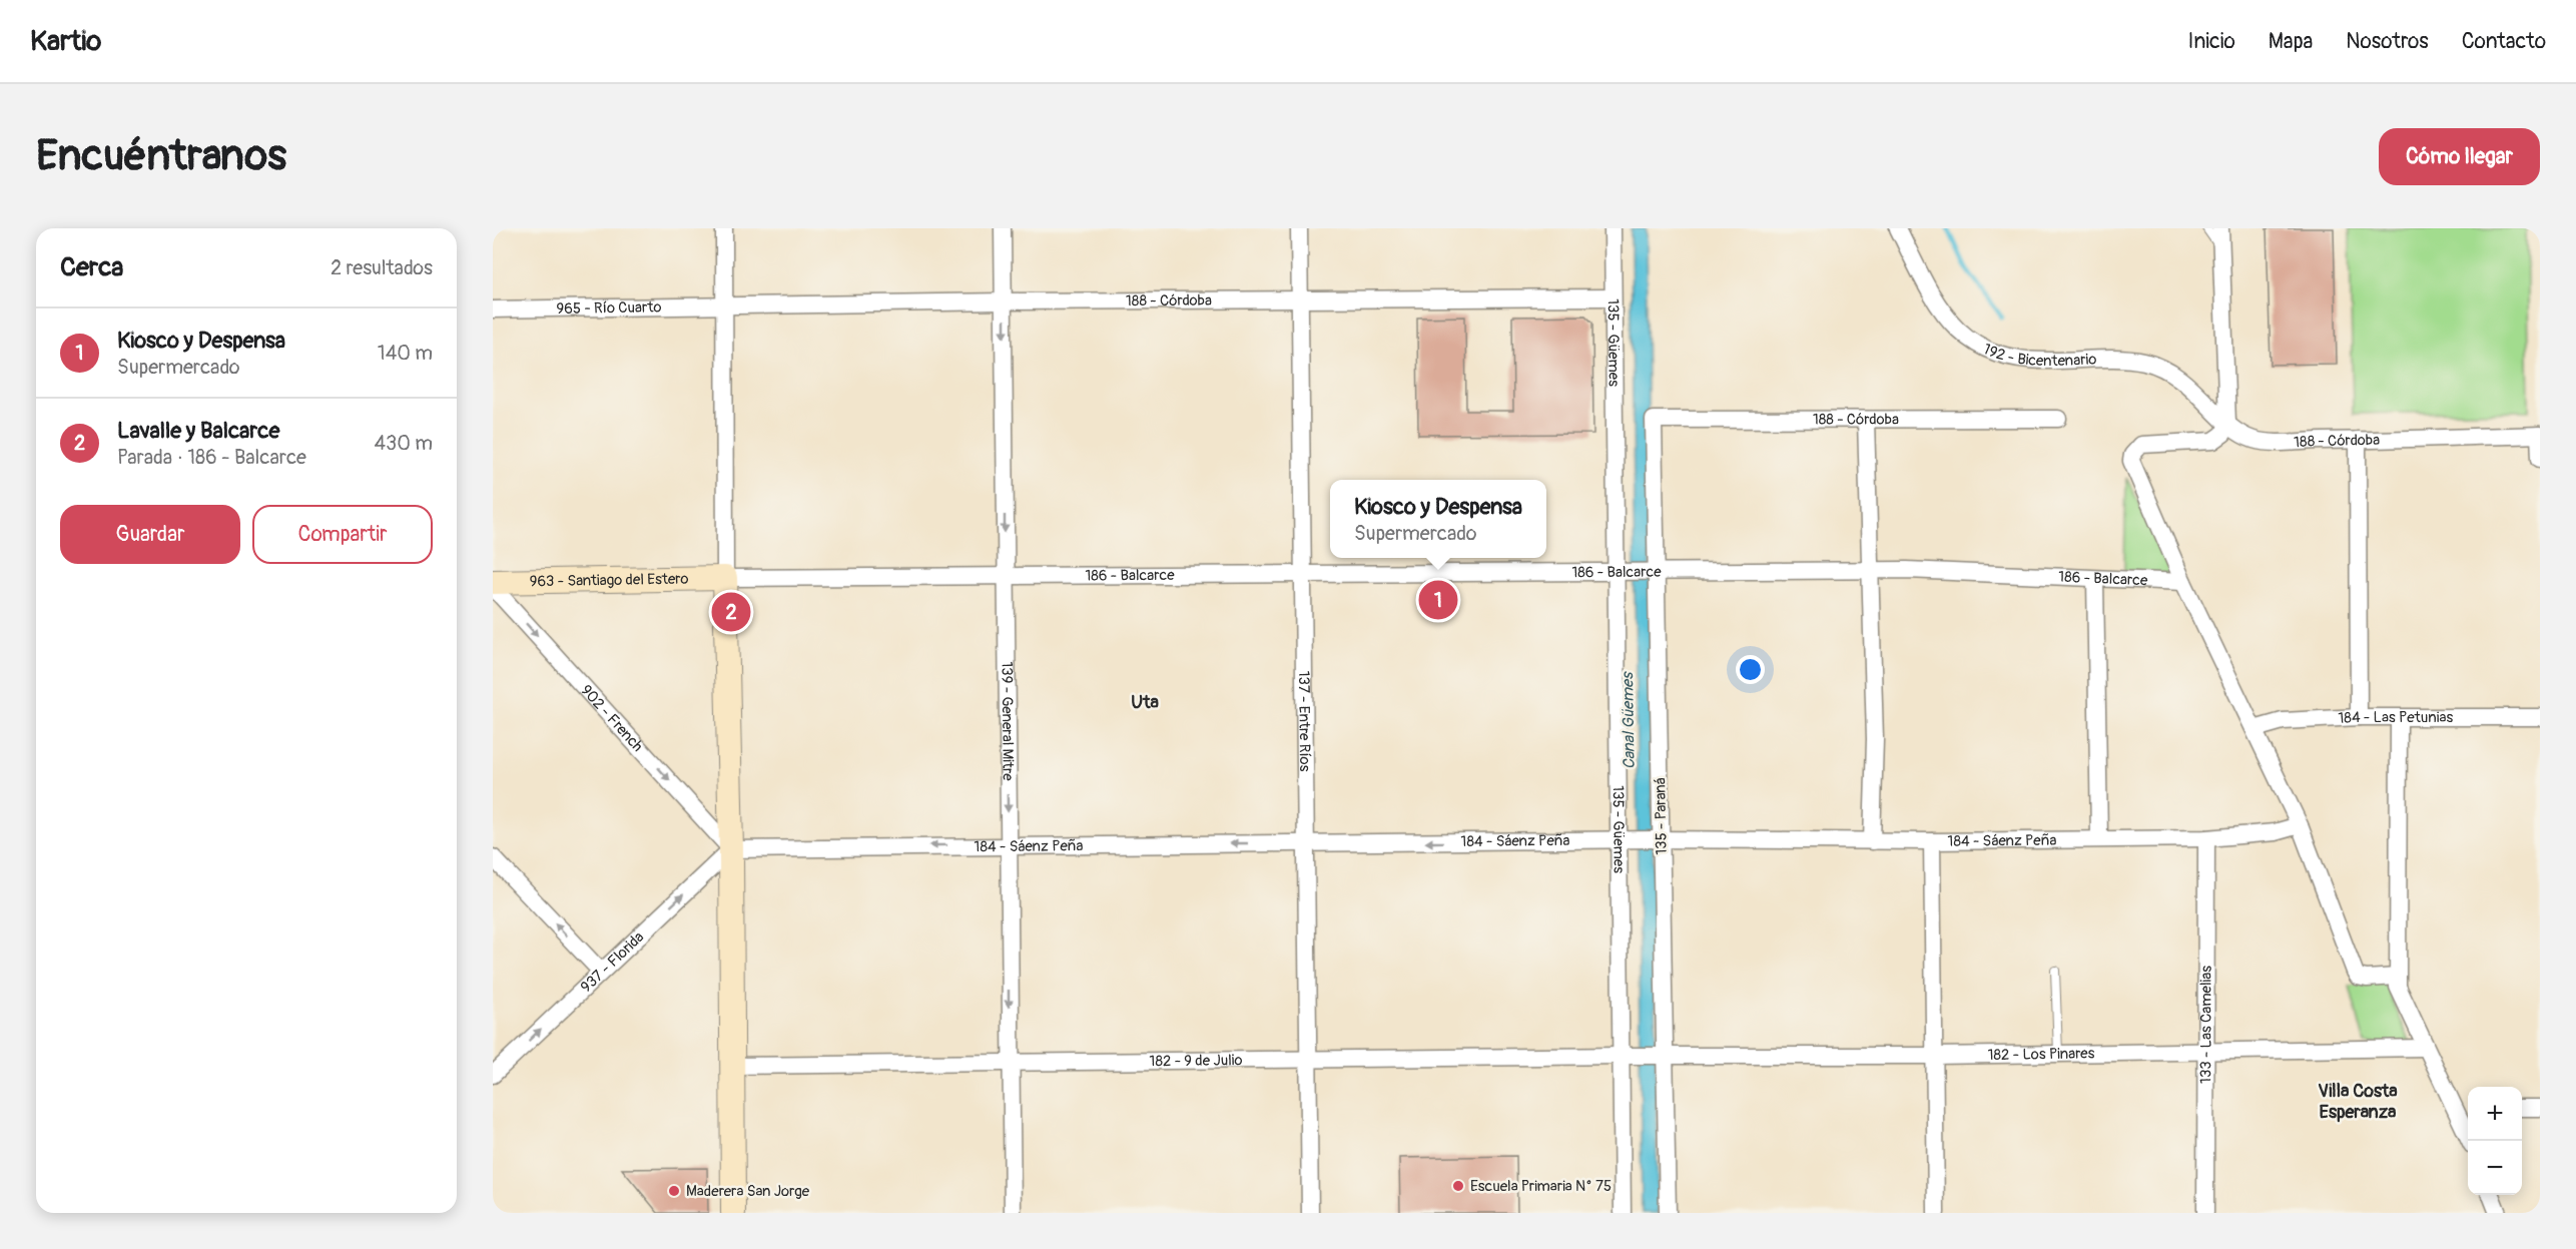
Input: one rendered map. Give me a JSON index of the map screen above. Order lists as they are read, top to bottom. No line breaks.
{"streets":{"street":["188 - Córdoba","965 - Río Cuarto","135 - Güemes","192 - Bicentenario","186 - Balcarce","963 - Santiago del Estero","902 - French","184 - Las Petunias","137 - Entre Ríos","139 - General Mitre","135 - Paraná","184 - Sáenz Peña","937 - Florida","133 - Las Camelias","182 - Los Pinares","182 - 9 de Julio"]},"crossings":[["188 - Córdoba","965 - Río Cuarto"],["188 - Córdoba","135 - Güemes"],["188 - Córdoba","192 - Bicentenario"],["188 - Córdoba","137 - Entre Ríos"],["188 - Córdoba","139 - General Mitre"],["188 - Córdoba","135 - Paraná"],["135 - Güemes","186 - Balcarce"],["135 - Güemes","184 - Sáenz Peña"],["135 - Güemes","182 - 9 de Julio"],["186 - Balcarce","963 - Santiago del Estero"],["186 - Balcarce","137 - Entre Ríos"],["186 - Balcarce","139 - General Mitre"],["186 - Balcarce","135 - Paraná"],["902 - French","184 - Sáenz Peña"],["902 - French","937 - Florida"],["137 - Entre Ríos","184 - Sáenz Peña"],["137 - Entre Ríos","182 - 9 de Julio"],["139 - General Mitre","184 - Sáenz Peña"],["139 - General Mitre","182 - 9 de Julio"],["135 - Paraná","184 - Sáenz Peña"],["135 - Paraná","182 - Los Pinares"],["135 - Paraná","182 - 9 de Julio"],["184 - Sáenz Peña","937 - Florida"],["184 - Sáenz Peña","133 - Las Camelias"],["133 - Las Camelias","182 - Los Pinares"],["182 - Los Pinares","182 - 9 de Julio"]],"one_way":["902 - French","139 - General Mitre","184 - Sáenz Peña","937 - Florida"],"districts":["Uta","Villa Costa Esperanza"],"water":["Canal Güemes"],"places":["Escuela Primaria N° 75","Maderera San Jorge"],"page":{"header":"Kartio","nav":["Inicio","Mapa","Nosotros","Contacto"],"buttons":["Cómo llegar",["Guardar","Compartir"]],"title":"Encuéntranos","heading":["Cerca","2 resultados"],"list":[{"mark":"1","name":"Kiosco y Despensa","note":"Supermercado","value":"140 m"},{"mark":"2","name":"Lavalle y Balcarce","note":"Parada · 186 - Balcarce","value":"430 m"}],"popup":["Kiosco y Despensa","Supermercado"],"pins":["1","2"],"map_buttons":["+","−"]}}
